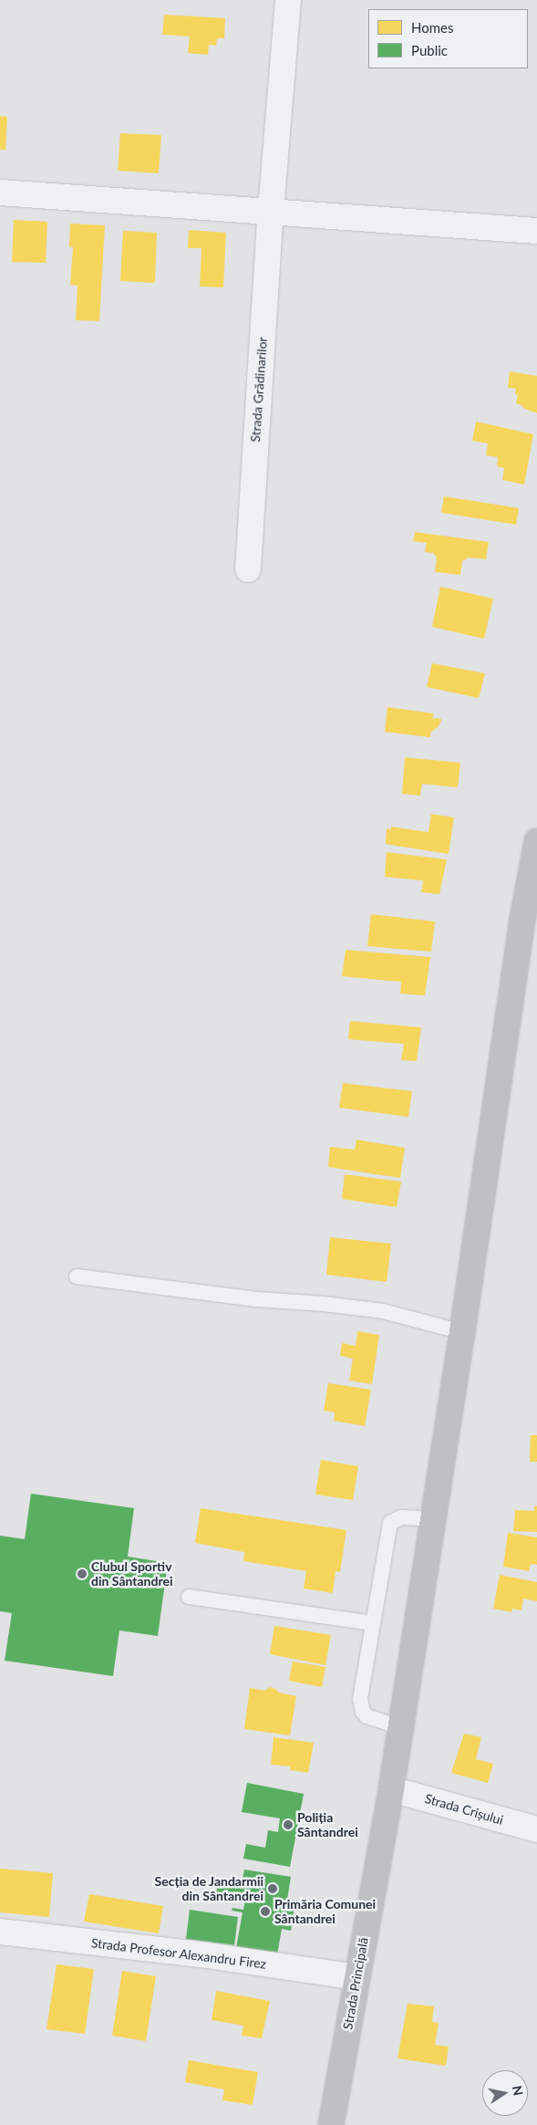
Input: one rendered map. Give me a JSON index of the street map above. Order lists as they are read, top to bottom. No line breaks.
{"streets":{"main road":["Strada Principală"],"street":["Strada Grădinarilor","Strada Crișului","Strada Profesor Alexandru Firez"]},"crossings":[["Strada Crișului","Strada Principală"],["Strada Profesor Alexandru Firez","Strada Principală"]],"places":["Clubul Sportiv din Sântandrei","Poliția Sântandrei","Secția de Jandarmii din Sântandrei","Primăria Comunei Sântandrei"],"legend":["Homes","Public"],"north":"right"}
